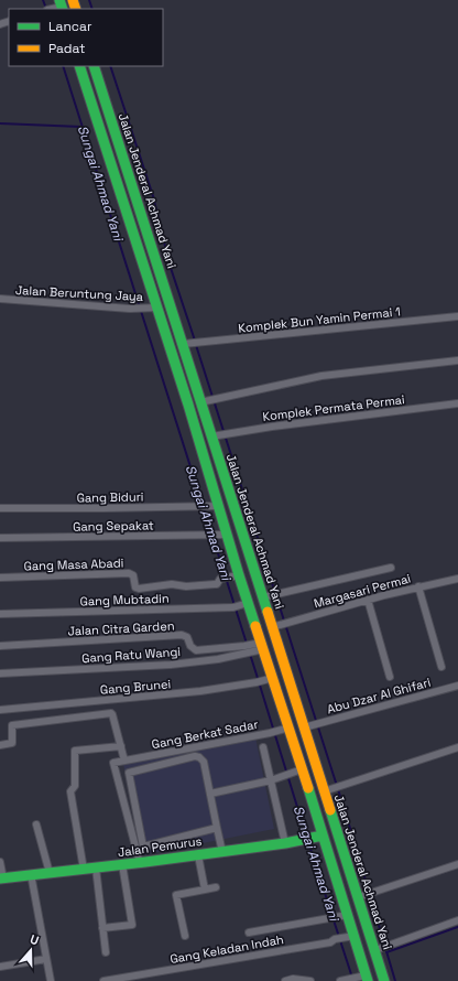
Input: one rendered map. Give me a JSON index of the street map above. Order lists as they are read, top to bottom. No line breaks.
{"streets":{"main road":["Jalan Jenderal Achmad Yani","Jalan Pemurus"],"street":["Jalan Beruntung Jaya","Komplek Bun Yamin Permai 1","Komplek Permata Permai","Gang Biduri","Gang Sepakat","Gang Masa Abadi","Margasari Permai","Gang Mubtadin","Jalan Citra Garden","Gang Ratu Wangi","Gang Brunei","Abu Dzar Al Ghifari","Gang Berkat Sadar","Gang Keladan Indah"]},"crossings":[["Jalan Jenderal Achmad Yani","Komplek Bun Yamin Permai 1"],["Jalan Jenderal Achmad Yani","Komplek Permata Permai"],["Jalan Jenderal Achmad Yani","Margasari Permai"],["Jalan Jenderal Achmad Yani","Abu Dzar Al Ghifari"],["Jalan Citra Garden","Gang Ratu Wangi"]],"water":["Sungai Ahmad Yani"],"legend":["Lancar","Padat"],"north":"top"}
